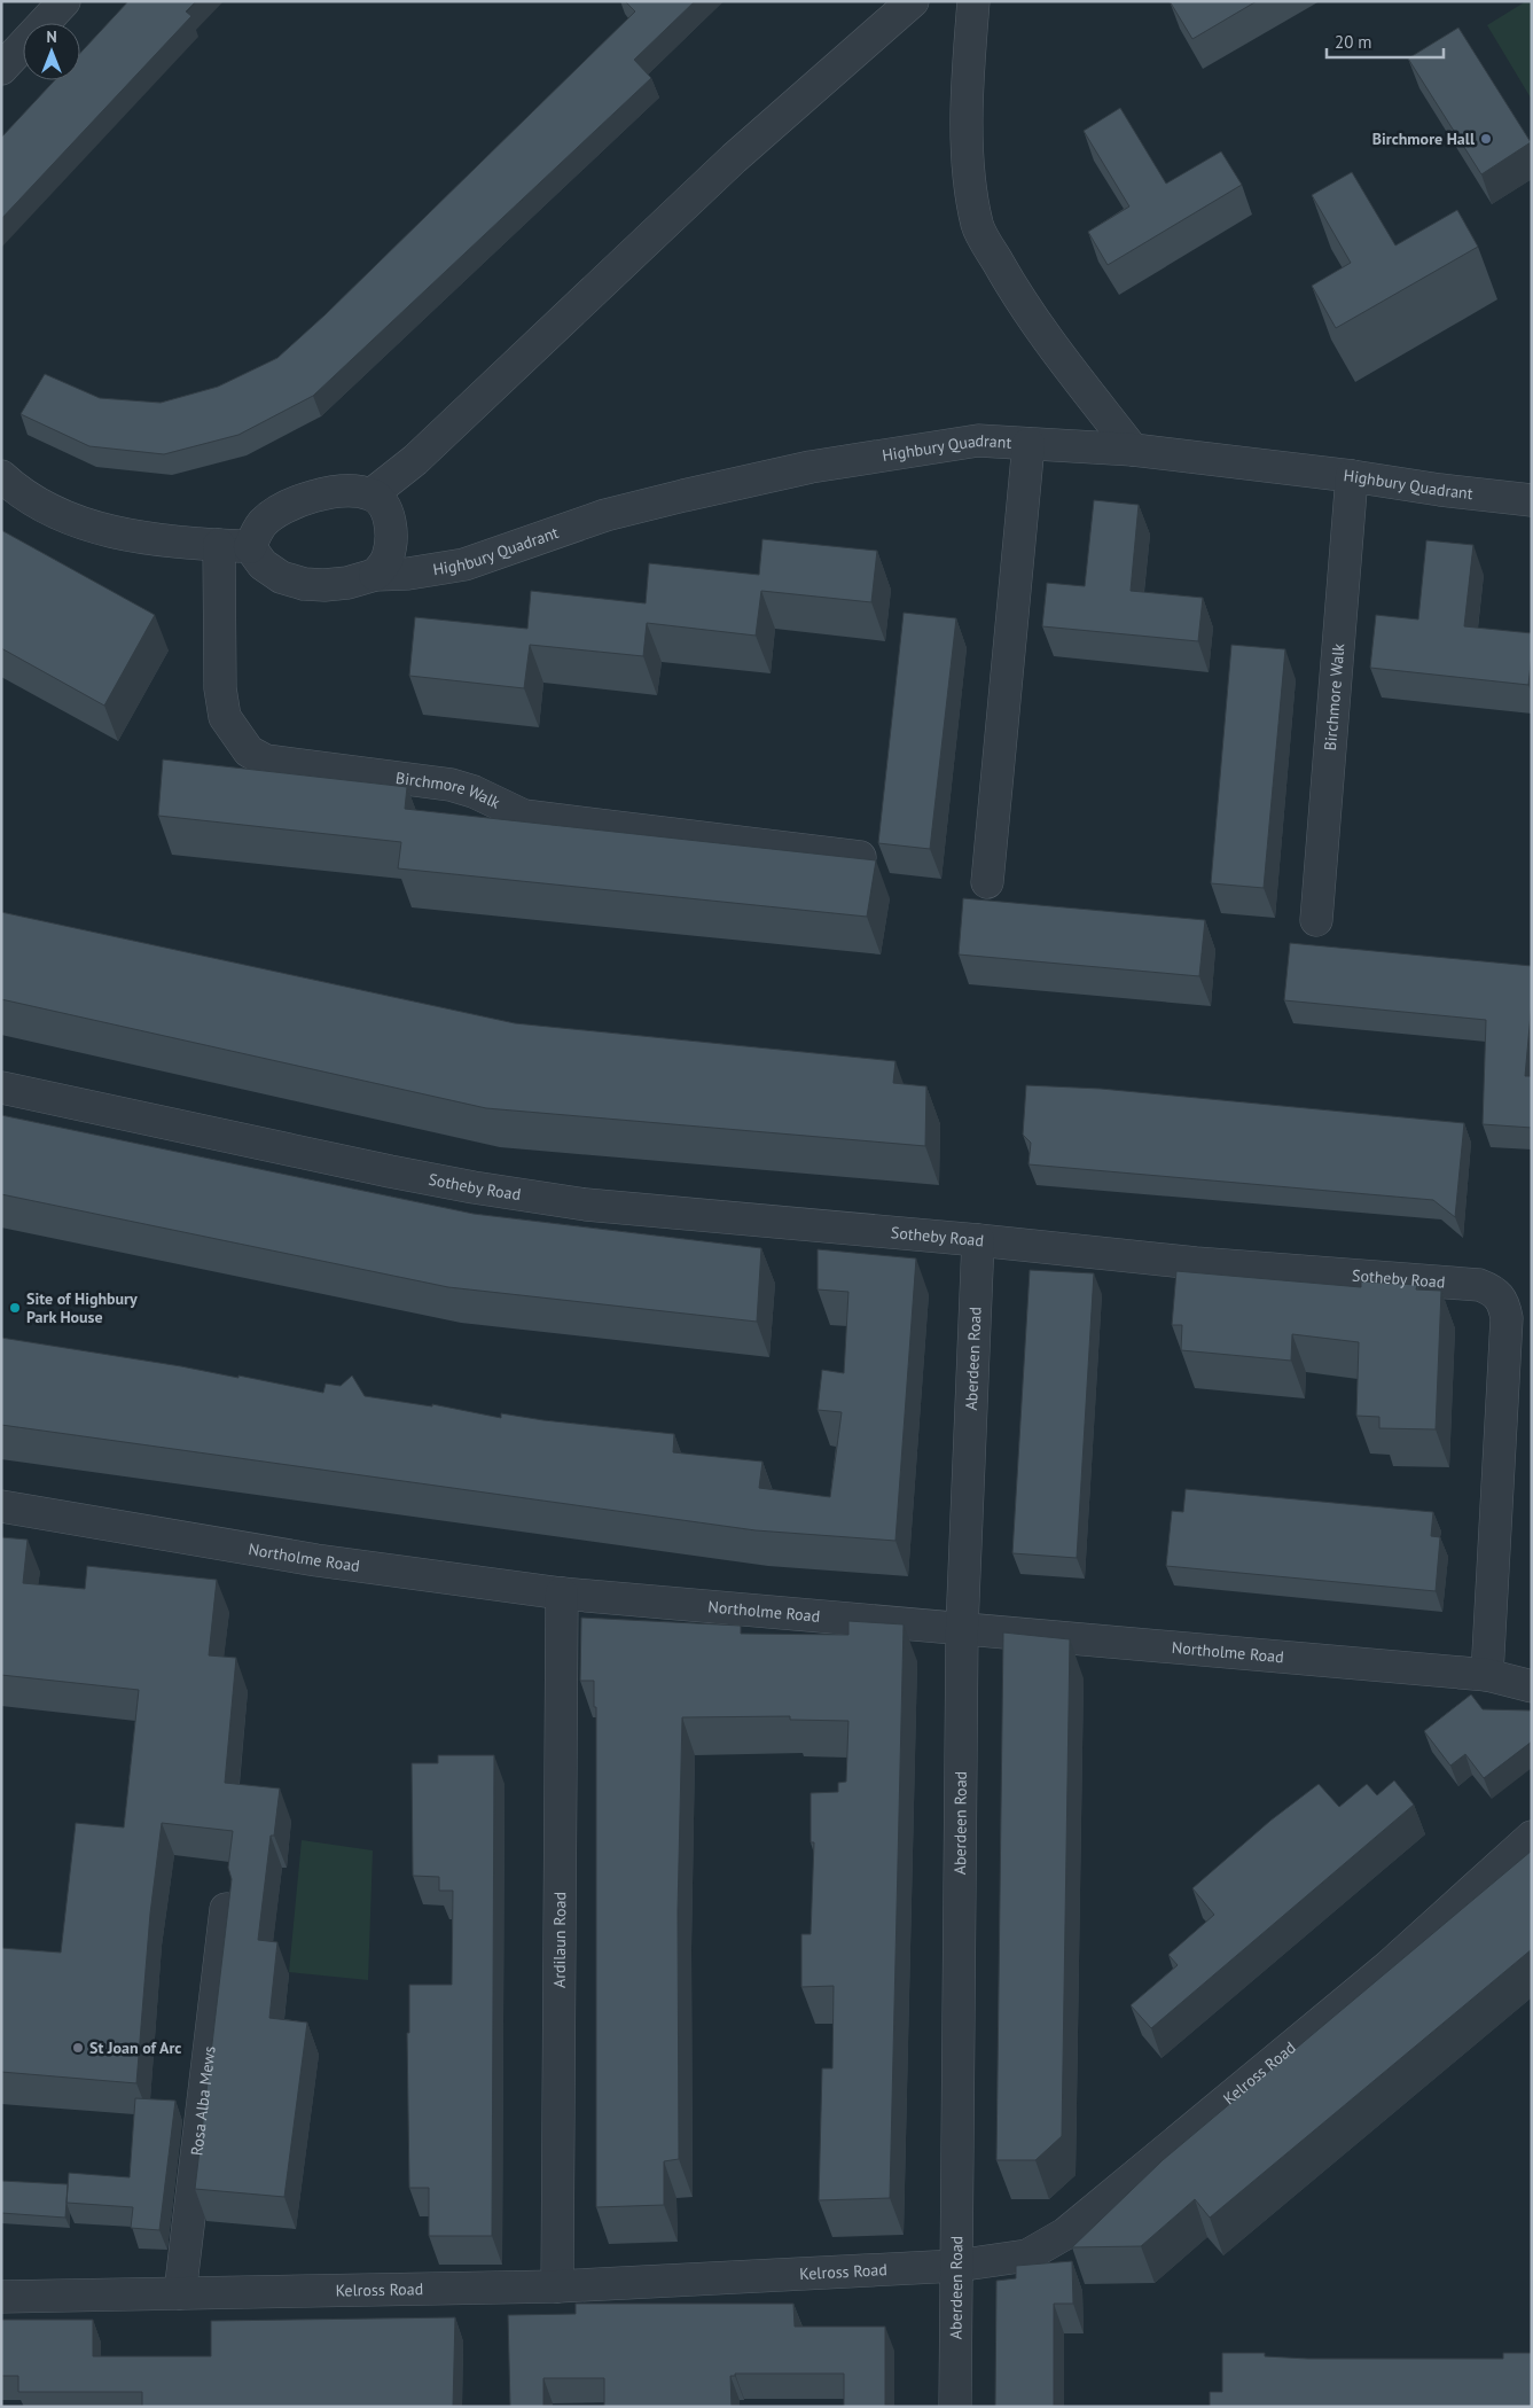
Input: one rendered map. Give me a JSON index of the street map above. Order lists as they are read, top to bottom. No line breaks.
{"streets":{"street":["Highbury Quadrant","Birchmore Walk","Sotheby Road","Aberdeen Road","Northolme Road","Ardilaun Road","Kelross Road","Rosa Alba Mews"]},"crossings":[["Highbury Quadrant","Birchmore Walk"],["Sotheby Road","Aberdeen Road"],["Sotheby Road","Northolme Road"],["Aberdeen Road","Northolme Road"],["Aberdeen Road","Kelross Road"],["Northolme Road","Ardilaun Road"],["Ardilaun Road","Kelross Road"],["Kelross Road","Rosa Alba Mews"]],"places":["Birchmore Hall","Site of Highbury Park House","St Joan of Arc"],"scale_bar":"20 m","north":"top"}
